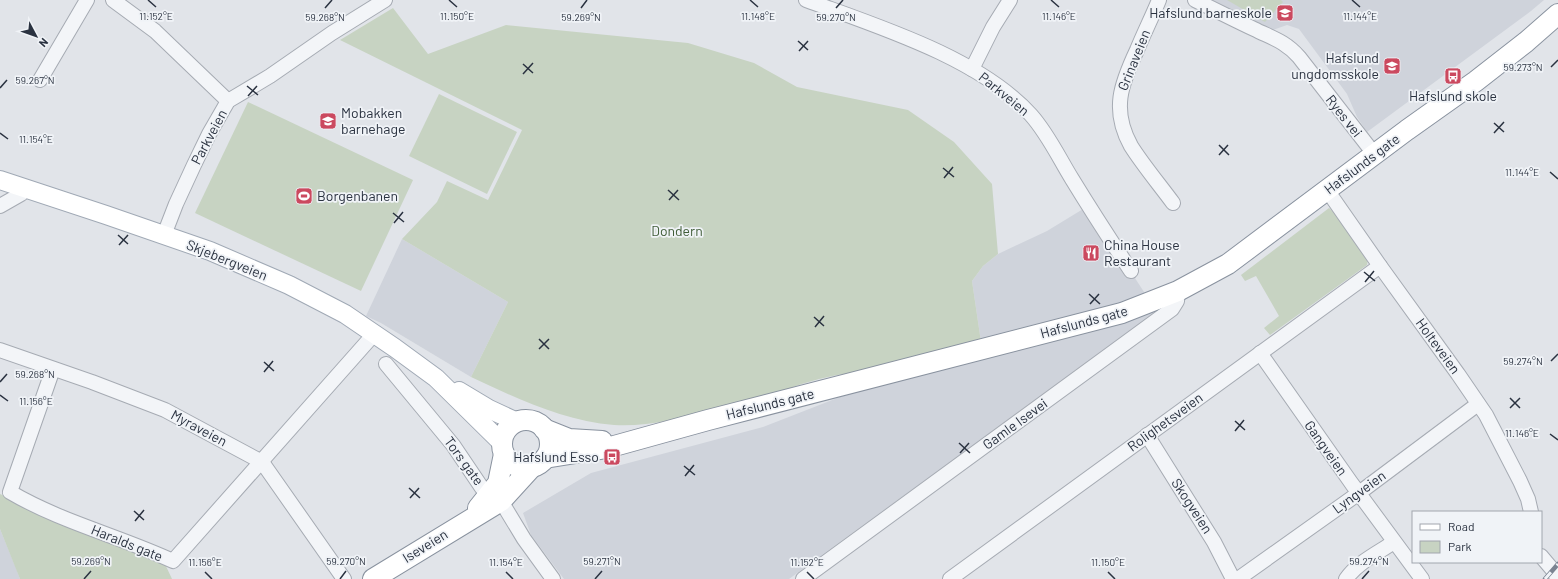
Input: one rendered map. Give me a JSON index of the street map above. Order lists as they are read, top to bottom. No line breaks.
{"streets":{"highway":["Hafslunds gate","Iseveien"],"main road":["Skjebergveien"],"street":["Grinaveien","Parkveien","Ryes vei","Holteveien","Rolighetsveien","Gamle Isevei","Myraveien","Gangveien","Tors gate","Lyngveien","Skogveien","Haralds gate"]},"crossings":[["Parkveien","Skjebergveien"],["Ryes vei","Hafslunds gate"],["Hafslunds gate","Skjebergveien"],["Hafslunds gate","Holteveien"],["Hafslunds gate","Gamle Isevei"],["Hafslunds gate","Iseveien"],["Skjebergveien","Haralds gate"],["Skjebergveien","Iseveien"],["Holteveien","Rolighetsveien"],["Holteveien","Lyngveien"],["Rolighetsveien","Gangveien"],["Rolighetsveien","Skogveien"],["Myraveien","Haralds gate"],["Gangveien","Lyngveien"],["Tors gate","Iseveien"]],"parks":["Dondern"],"places":{"school or university":["Hafslund barneskole","Hafslund ungdomsskole","Mobakken barnehage"],"bus stop":["Hafslund skole","Hafslund Esso"],"sports":["Borgenbanen"],"restaurant":["China House Restaurant"]},"legend":["Road","Park"],"north":"bottom right","coordinates":["11.152°E","11.150°E","11.148°E","11.146°E","11.144°E","59.268°N","59.269°N","59.270°N","59.273°N","59.267°N","11.154°E","59.274°N","11.156°E","59.271°N"]}
